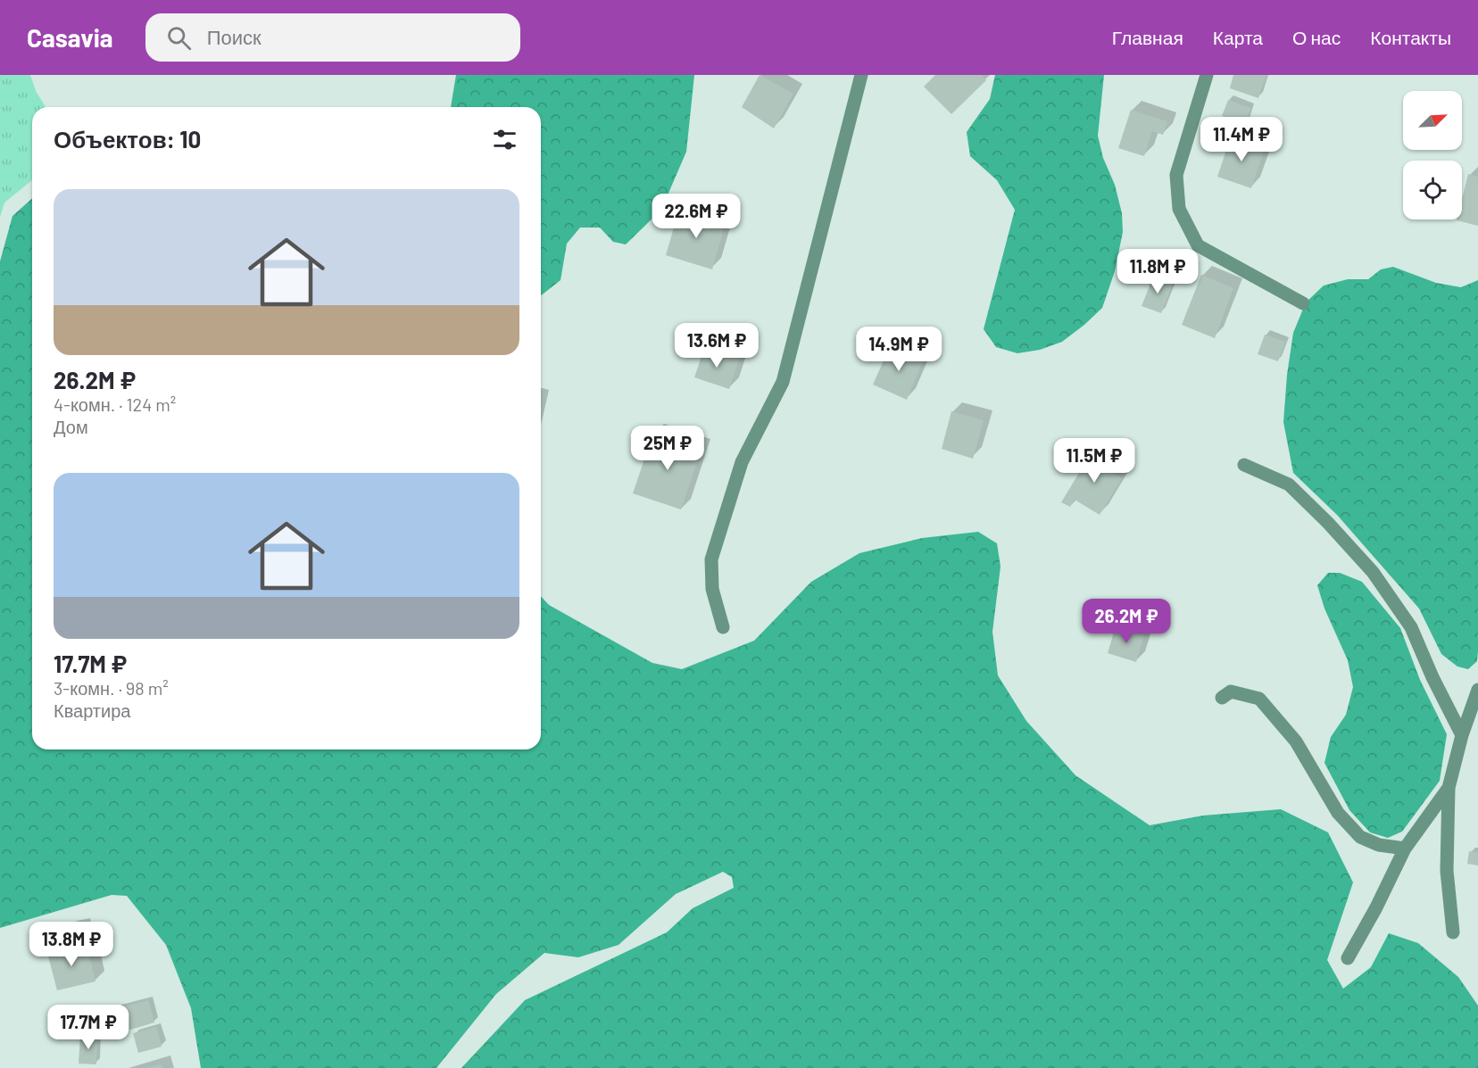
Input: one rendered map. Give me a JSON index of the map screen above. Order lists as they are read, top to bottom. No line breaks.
{"north":"top right","page":{"header":"Casavia","search":"Поиск","nav":["Главная","Карта","О нас","Контакты"],"heading":"Объектов: 10","price":["11.4M ₽","22.6M ₽","11.8M ₽","13.6M ₽","14.9M ₽","25M ₽","11.5M ₽","26.2M ₽","13.8M ₽","17.7M ₽"],"list":[{"name":"26.2M ₽","note":"4-комн. · 124 m² · Дом"},{"name":"17.7M ₽","note":"3-комн. · 98 m² · Квартира"}]}}
